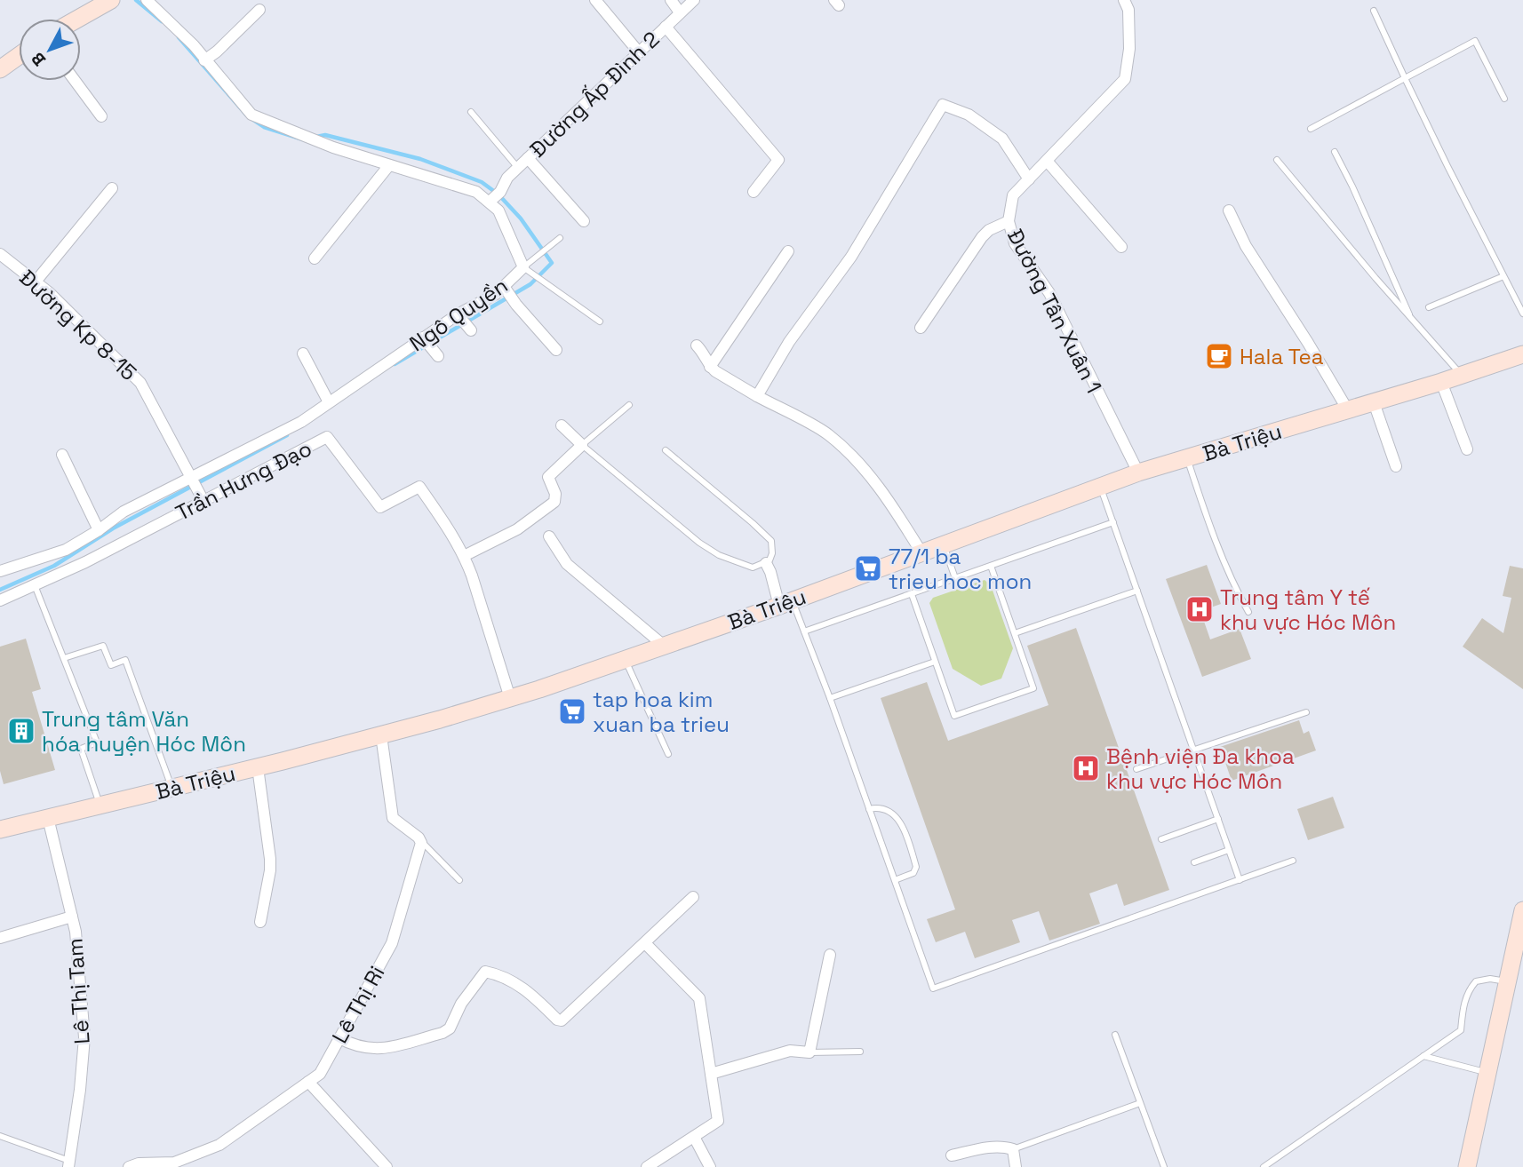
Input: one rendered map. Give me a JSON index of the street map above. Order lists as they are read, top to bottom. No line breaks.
{"streets":{"street":["Đường Ấp Đình 2","Đường Tân Xuân 1","Ngô Quyền","Đường Kp 8-15","Bà Triệu","Trần Hưng Đạo","Lê Thị Tam","Lê Thị Ri"]},"crossings":[["Đường Ấp Đình 2","Ngô Quyền"],["Đường Tân Xuân 1","Bà Triệu"],["Ngô Quyền","Đường Kp 8-15"],["Đường Kp 8-15","Trần Hưng Đạo"],["Bà Triệu","Trần Hưng Đạo"],["Bà Triệu","Lê Thị Tam"]],"places":{"cafe":["Hala Tea"],"supermarket":["77/1 ba trieu hoc mon","tap hoa kim xuan ba trieu"],"hospital":["Trung tâm Y tế khu vực Hóc Môn","Bệnh viện Đa khoa khu vực Hóc Môn"],"building":["Trung tâm Văn hóa huyện Hóc Môn"]},"north":"bottom left"}
